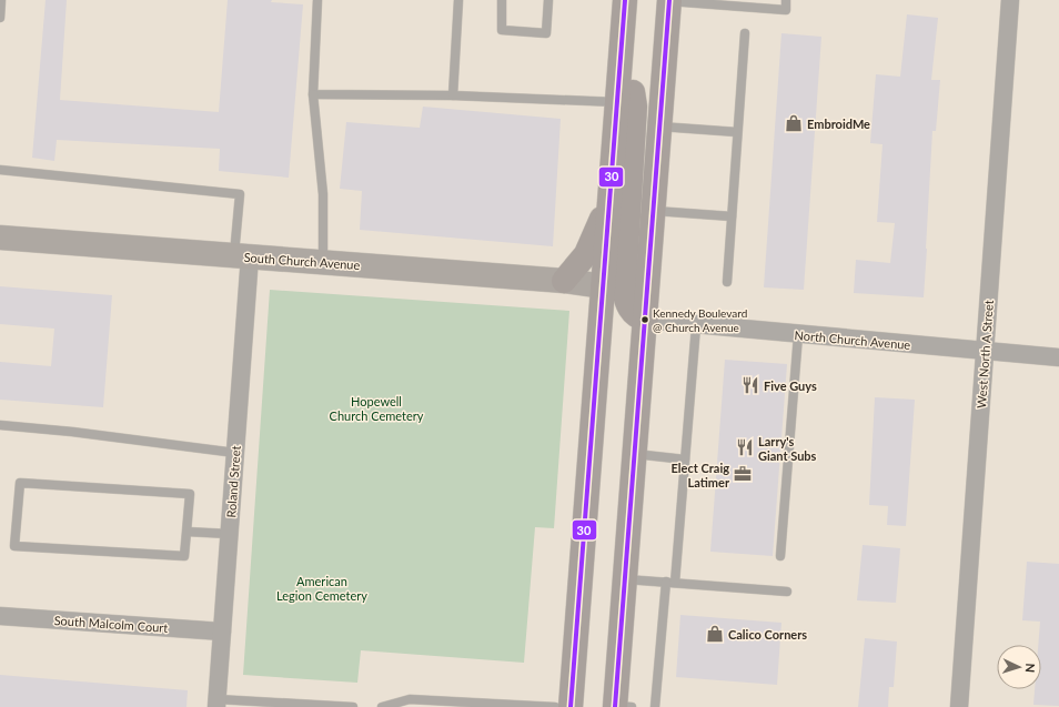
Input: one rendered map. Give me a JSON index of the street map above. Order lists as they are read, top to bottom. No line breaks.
{"streets":{"street":["South Church Avenue","North Church Avenue","West North A Street","Roland Street","South Malcolm Court"]},"crossings":[["South Church Avenue","Roland Street"],["North Church Avenue","West North A Street"],["Roland Street","South Malcolm Court"]],"parks":["Hopewell Church Cemetery","American Legion Cemetery"],"places":{"shop":["EmbroidMe","Calico Corners"],"other":["Kennedy Boulevard @ Church Avenue"],"restaurant":["Five Guys","Larry's Giant Subs"],"office":["Elect Craig Latimer"]},"lines":["transit line 30"],"north":"right"}
